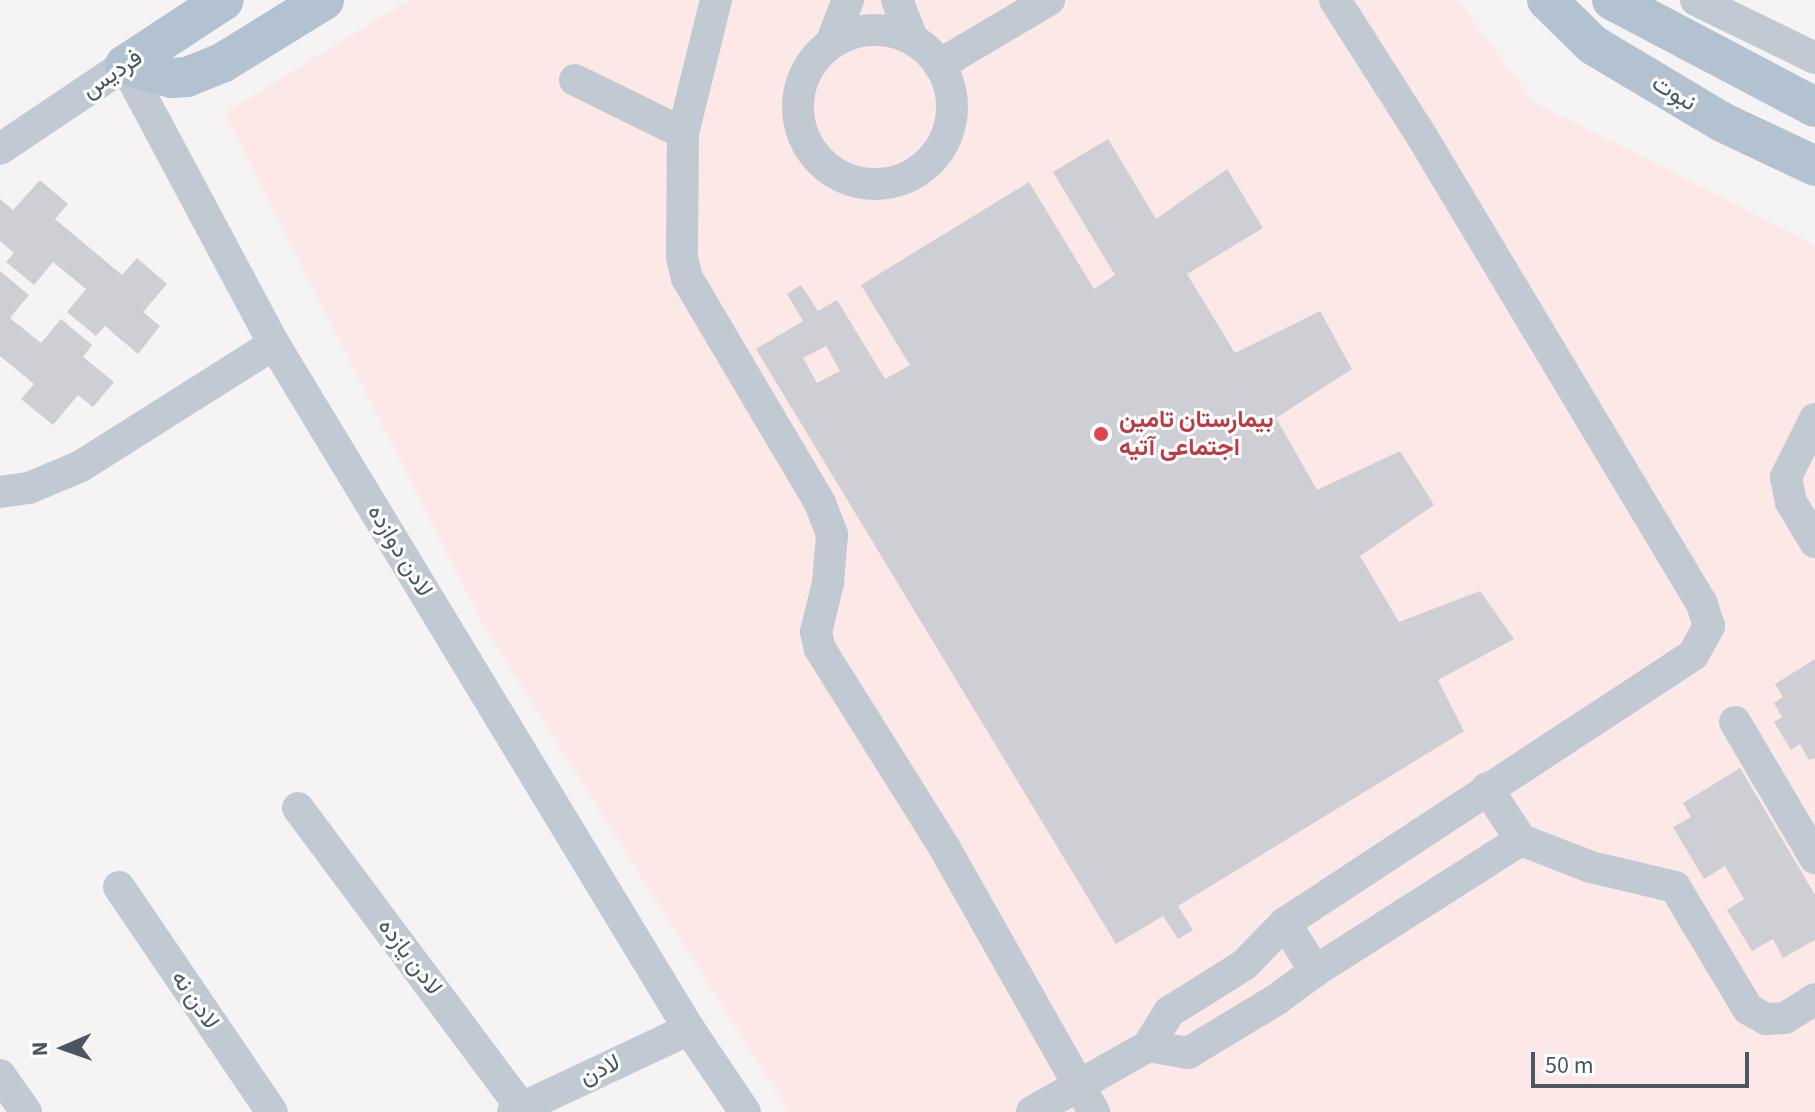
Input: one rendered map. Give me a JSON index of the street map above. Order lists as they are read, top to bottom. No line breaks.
{"streets":{"main road":["فردیس","نبوت"],"street":["لادن دوازده","لادن یازده","لادن نه","لادن"]},"crossings":[["فردیس","لادن دوازده"],["لادن دوازده","لادن"],["لادن یازده","لادن"]],"places":["بیمارستان تامین اجتماعی آتیه"],"scale_bar":"50 m","north":"left"}
